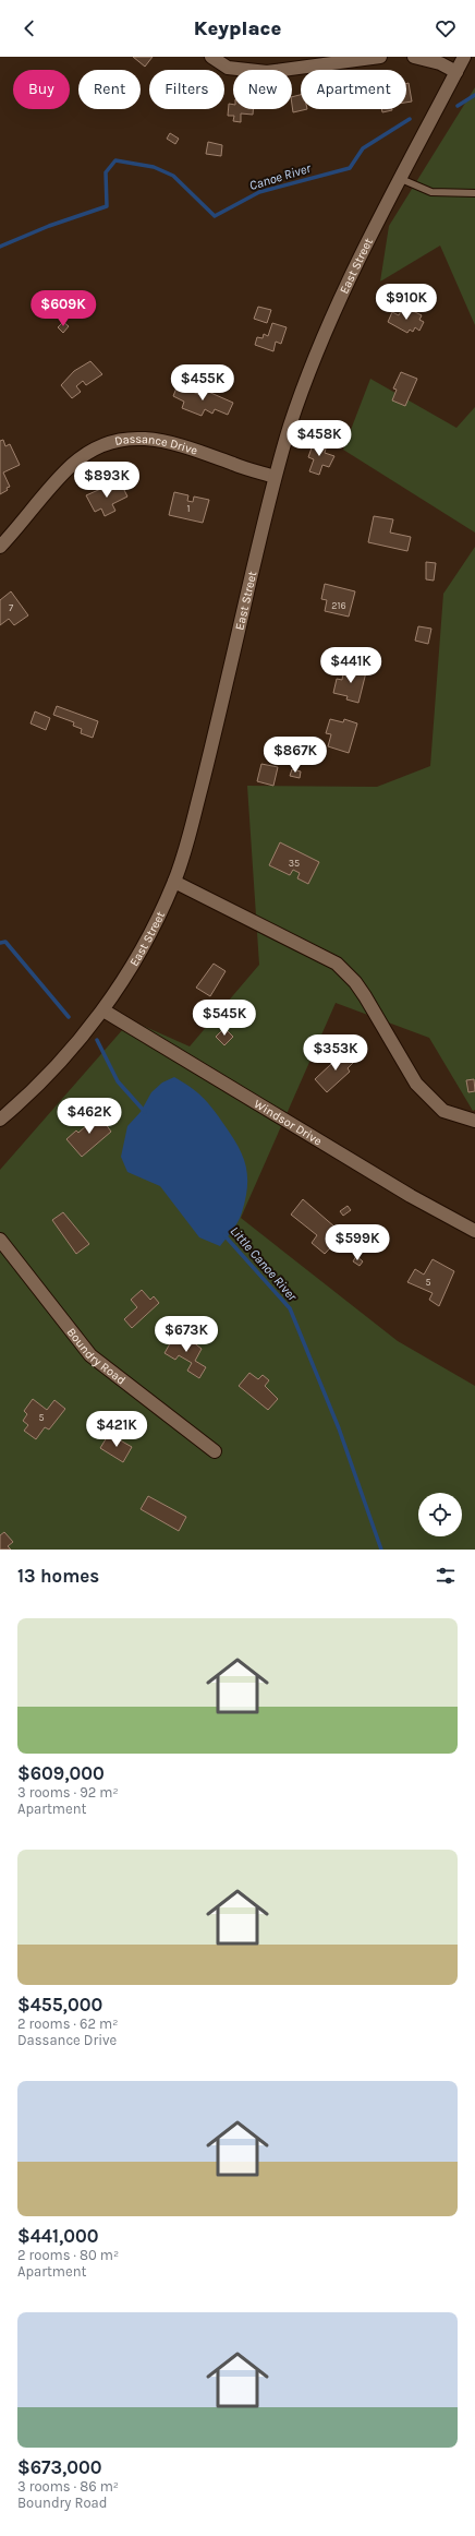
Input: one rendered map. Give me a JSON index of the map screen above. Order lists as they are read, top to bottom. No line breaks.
{"streets":{"street":["East Street","Dassance Drive","Windsor Drive","Boundry Road"]},"crossings":[["East Street","Dassance Drive"],["East Street","Windsor Drive"]],"water":["Canoe River","Little Canoe River"],"house_numbers":["1","216","7","35","5","5"],"page":{"header":"Keyplace","chip":["Buy","Rent","Filters","New","Apartment"],"price":["$910K","$609K","$455K","$458K","$893K","$441K","$867K","$545K","$353K","$462K","$599K","$673K","$421K"],"heading":"13 homes","list":[{"name":"$609,000","note":"3 rooms · 92 m² · Apartment"},{"name":"$455,000","note":"2 rooms · 62 m² · Dassance Drive"},{"name":"$441,000","note":"2 rooms · 80 m² · Apartment"},{"name":"$673,000","note":"3 rooms · 86 m² · Boundry Road"}]}}
